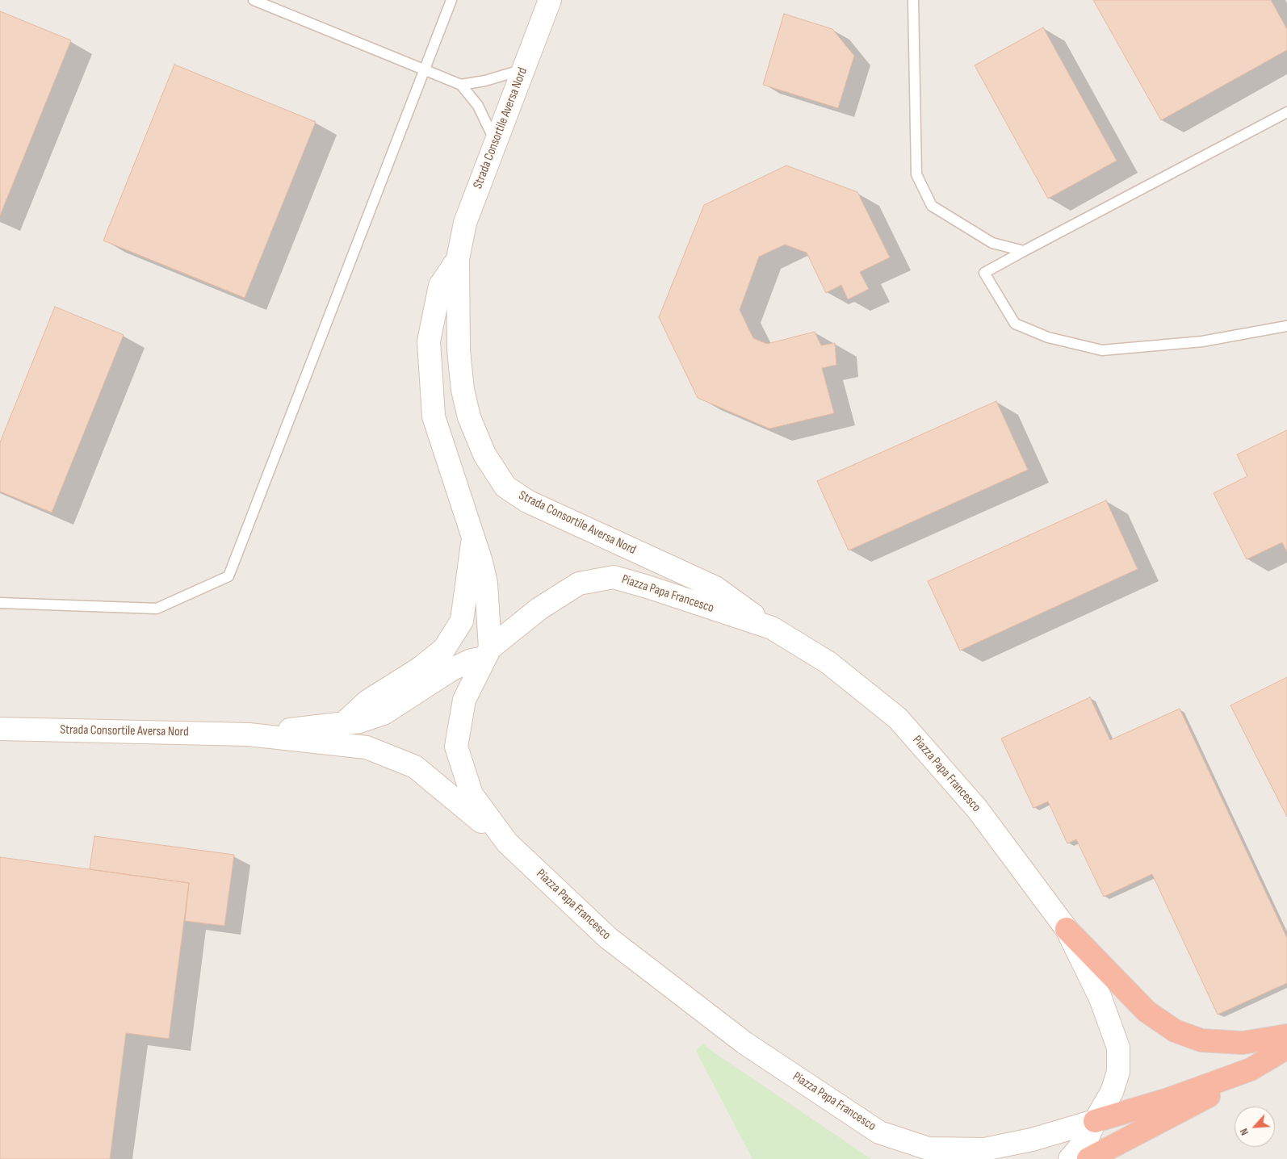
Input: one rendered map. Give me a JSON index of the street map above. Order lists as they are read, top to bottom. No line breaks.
{"streets":{"street":["Strada Consortile Aversa Nord","Piazza Papa Francesco"]},"crossings":[["Strada Consortile Aversa Nord","Piazza Papa Francesco"]],"north":"bottom left"}
